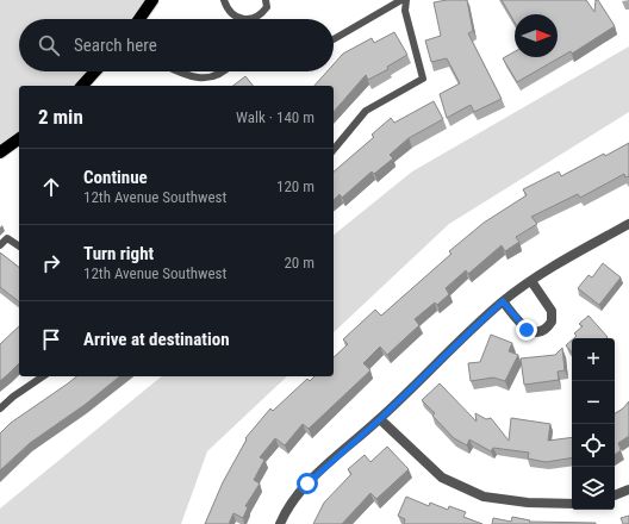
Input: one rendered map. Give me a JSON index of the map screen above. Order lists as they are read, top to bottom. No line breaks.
{"north":"right","page":{"search":"Search here","heading":["2 min","Walk · 140 m"],"list":[["Continue","12th Avenue Southwest","120 m"],["Turn right","12th Avenue Southwest","20 m"],"Arrive at destination"],"map_buttons":["+","−"]}}
